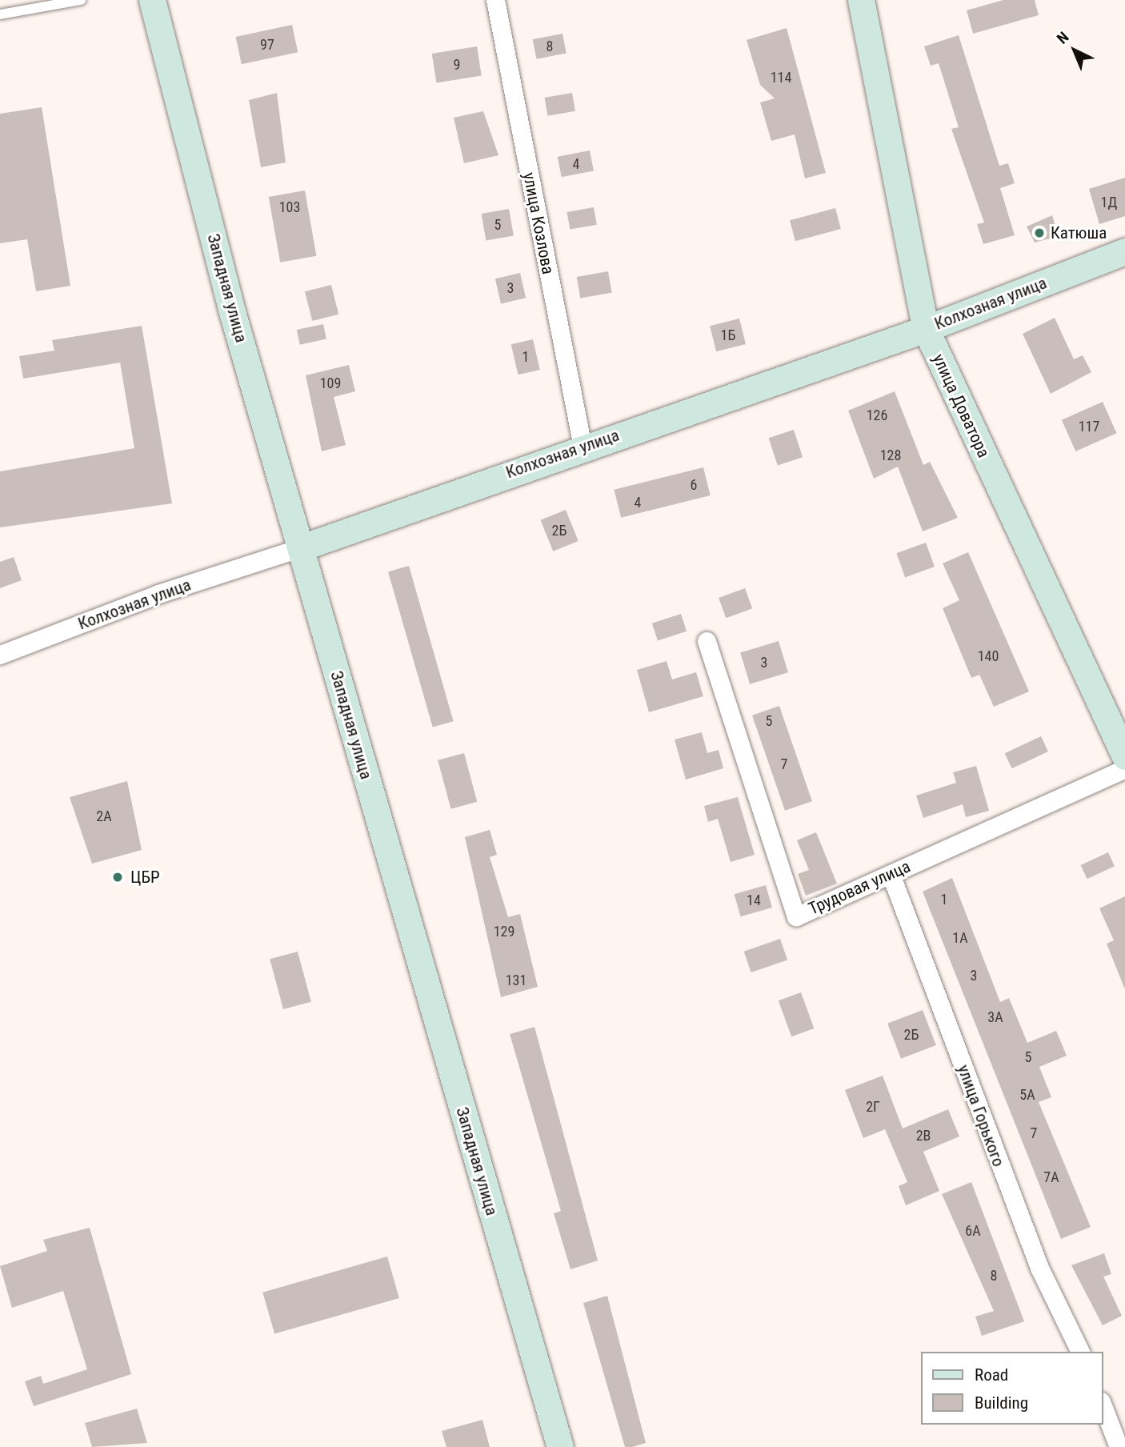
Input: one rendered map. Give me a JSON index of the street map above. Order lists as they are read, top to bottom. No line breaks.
{"streets":{"street":["улица Козлова","Западная улица","Колхозная улица","улица Доватора","Трудовая улица","улица Горького"]},"crossings":[["улица Козлова","Колхозная улица"],["Западная улица","Колхозная улица"],["Колхозная улица","улица Доватора"],["Трудовая улица","улица Горького"]],"places":["Катюша","ЦБР"],"house_numbers":["97","8","9","114","4","1Д","103","5","3","1Б","1","109","126","117","128","6","4","2Б","140","3","5","7","2А","1","14","129","1А","3","131","3А","2Б","5","5А","2Г","7","2В","7А","6А","8"],"legend":["Road","Building"],"north":"top left"}
